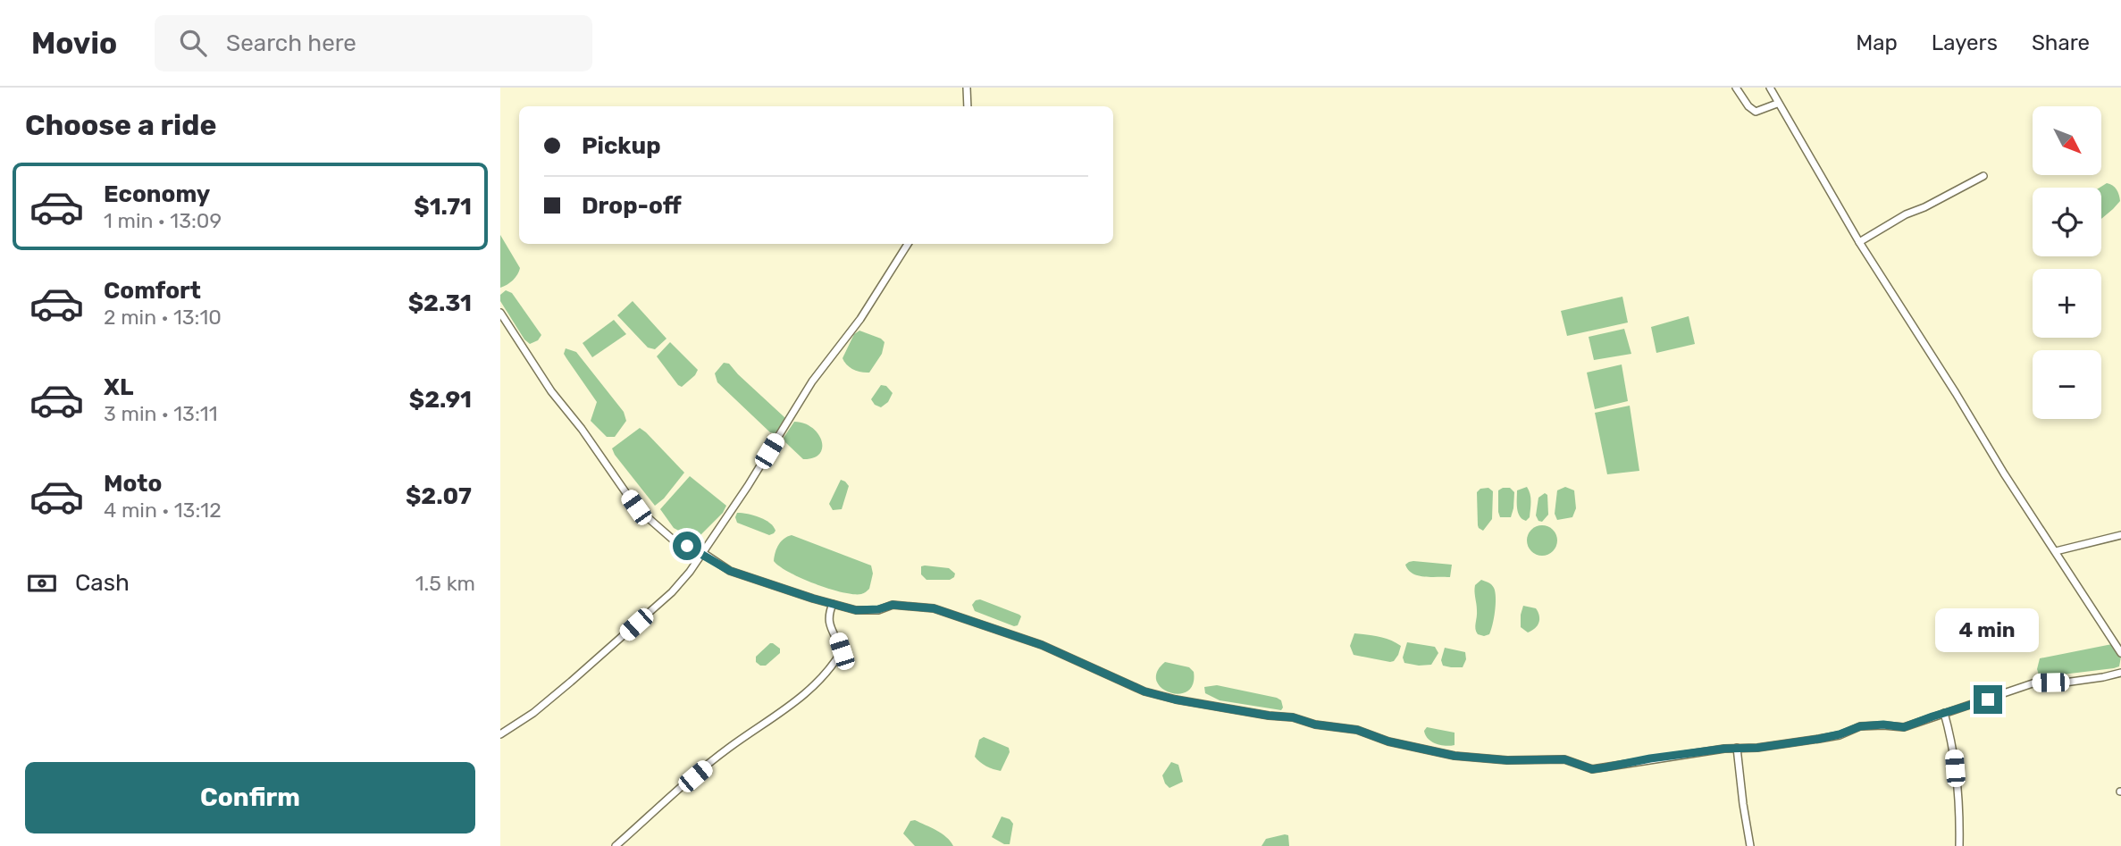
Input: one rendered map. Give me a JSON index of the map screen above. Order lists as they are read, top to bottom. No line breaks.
{"north":"bottom right","page":{"header":"Movio","search":"Search here","nav":["Map","Layers","Share"],"heading":"Choose a ride","map_buttons":["+","−"],"banner":["Pickup","Drop-off"],"list":[{"name":"Economy","note":"1 min · 13:09","value":"$1.71"},{"name":"Comfort","note":"2 min · 13:10","value":"$2.31"},{"name":"XL","note":"3 min · 13:11","value":"$2.91"},{"name":"Moto","note":"4 min · 13:12","value":"$2.07"}],"pay":["Cash","1.5 km"],"bubble":"4 min","buttons":"Confirm"}}
